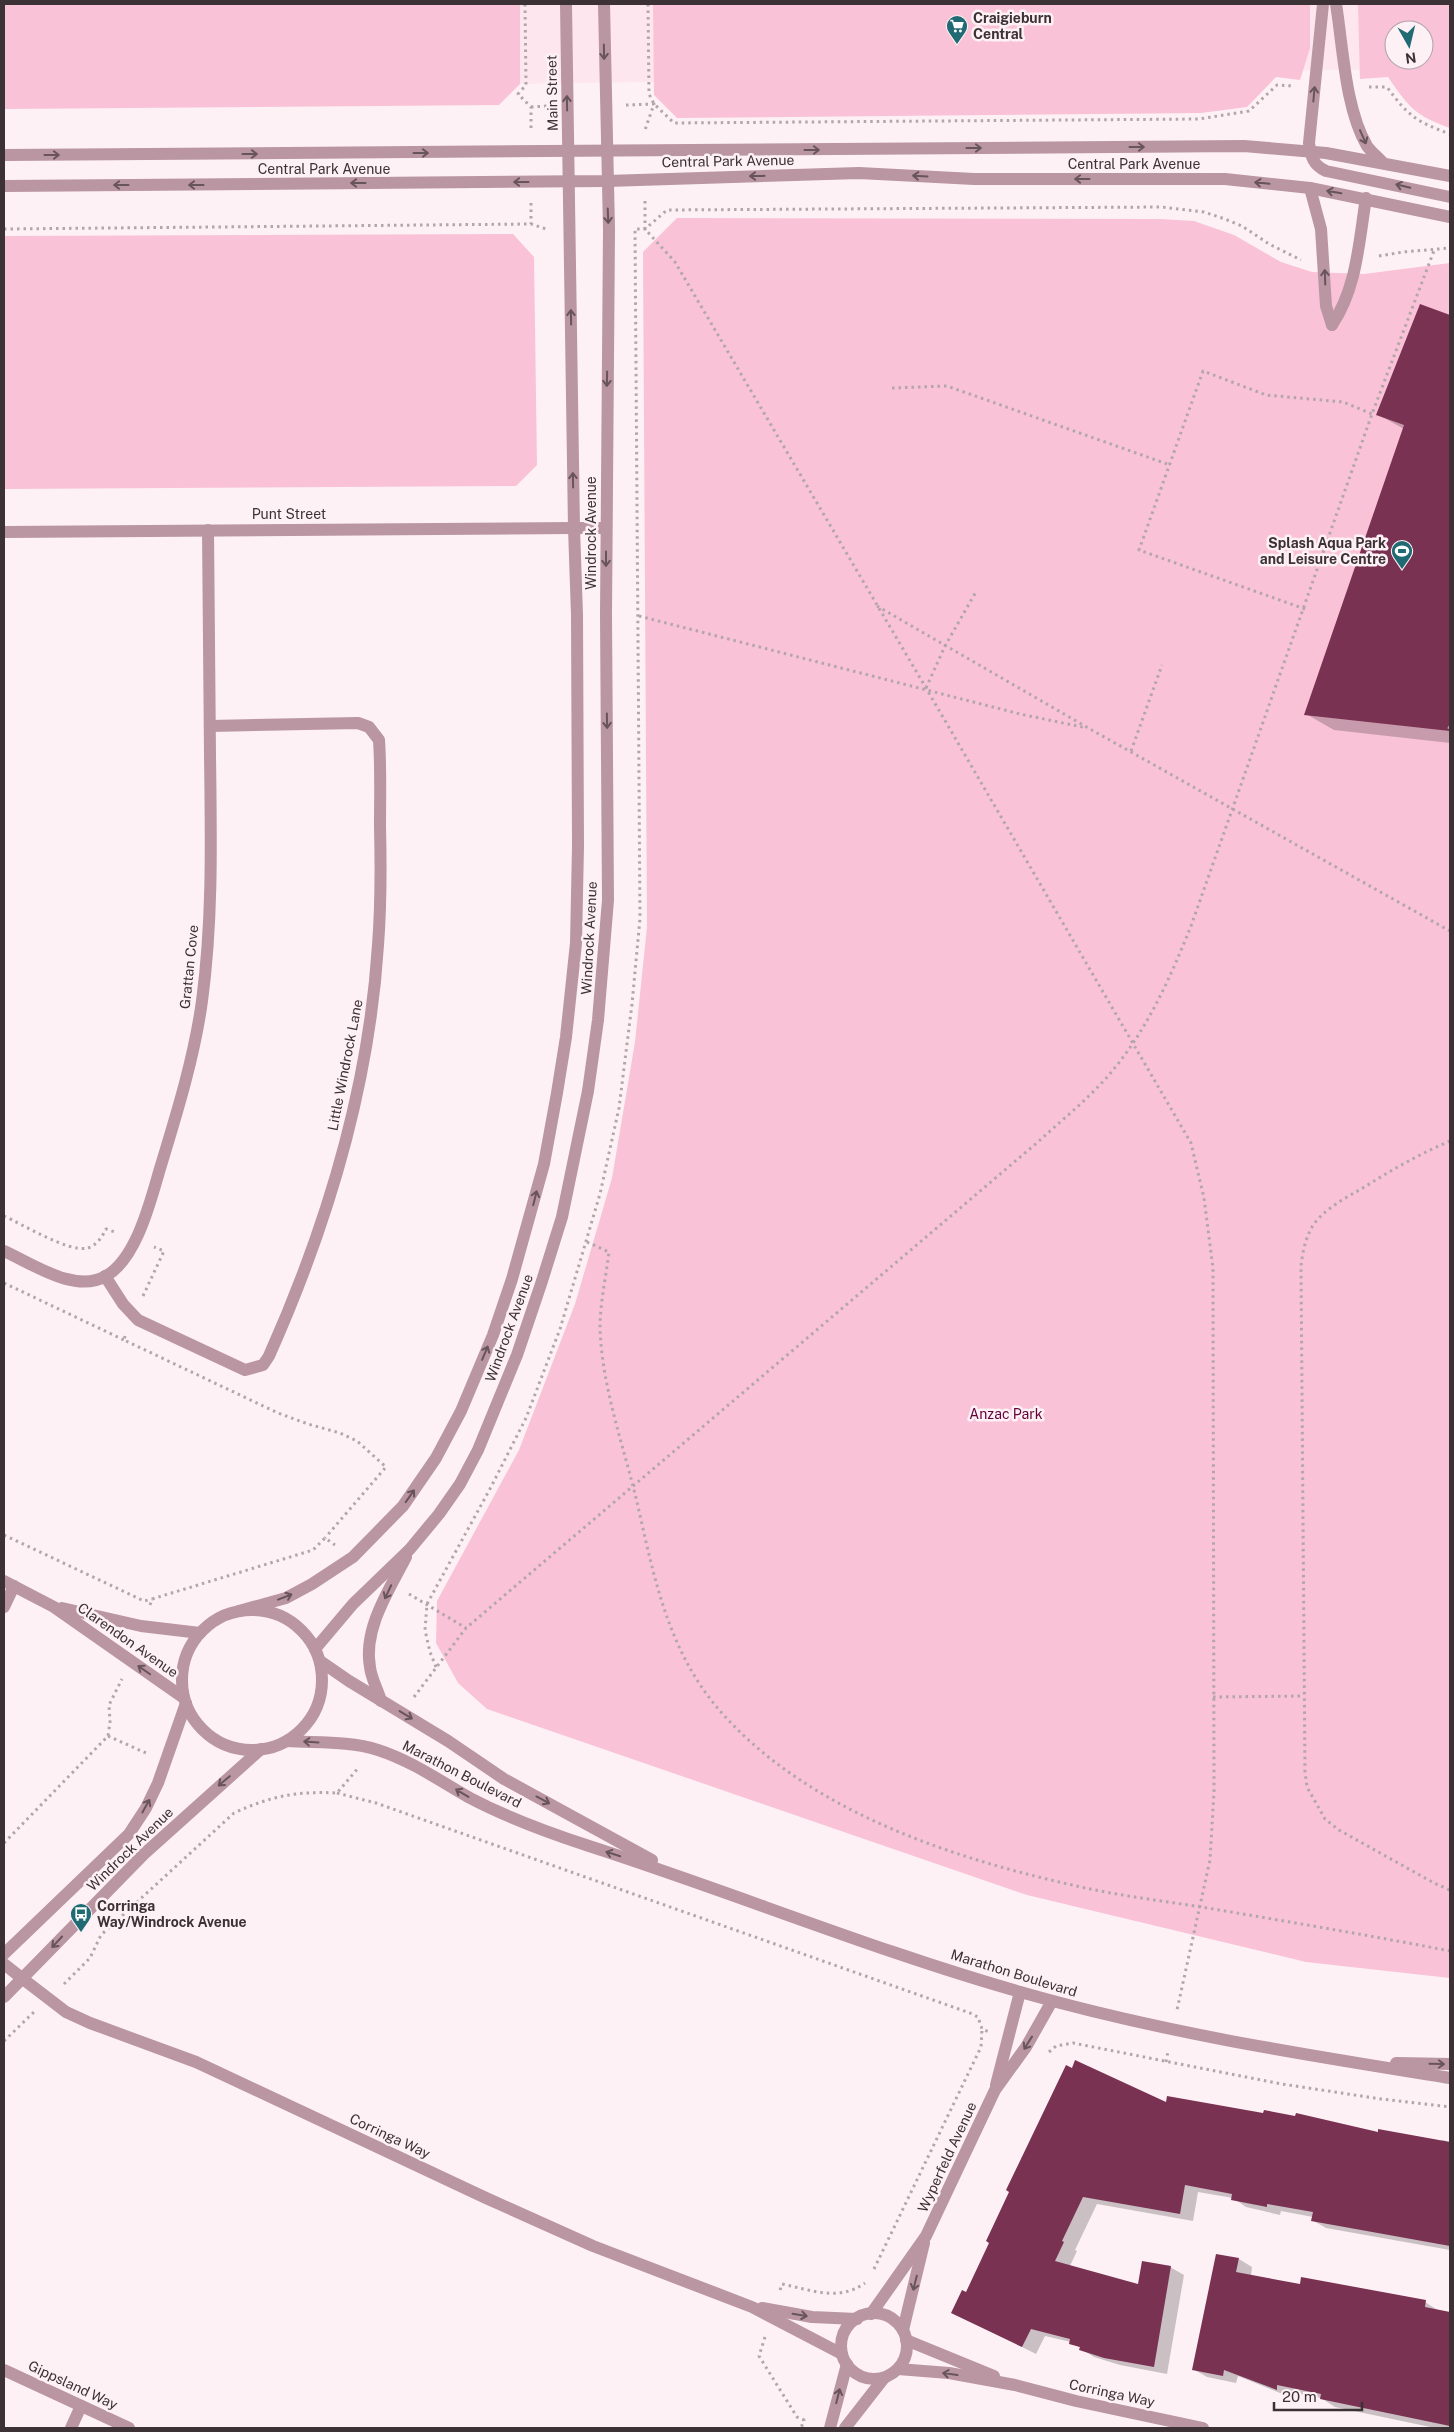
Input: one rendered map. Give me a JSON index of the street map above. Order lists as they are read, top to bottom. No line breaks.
{"streets":{"street":["Main Street","Central Park Avenue","Punt Street","Windrock Avenue","Grattan Cove","Little Windrock Lane","Clarendon Avenue","Marathon Boulevard","Corringa Way","Wyperfeld Avenue","Gippsland Way"]},"crossings":[["Main Street","Central Park Avenue"],["Main Street","Windrock Avenue"],["Central Park Avenue","Windrock Avenue"],["Punt Street","Windrock Avenue"],["Punt Street","Grattan Cove"],["Windrock Avenue","Clarendon Avenue"],["Windrock Avenue","Marathon Boulevard"],["Windrock Avenue","Corringa Way"],["Grattan Cove","Little Windrock Lane"],["Clarendon Avenue","Marathon Boulevard"],["Marathon Boulevard","Wyperfeld Avenue"],["Corringa Way","Wyperfeld Avenue"]],"parks":["Anzac Park"],"places":{"supermarket":["Craigieburn Central"],"sports":["Splash Aqua Park and Leisure Centre"],"bus stop":["Corringa Way/Windrock Avenue"]},"scale_bar":"20 m","north":"bottom"}
